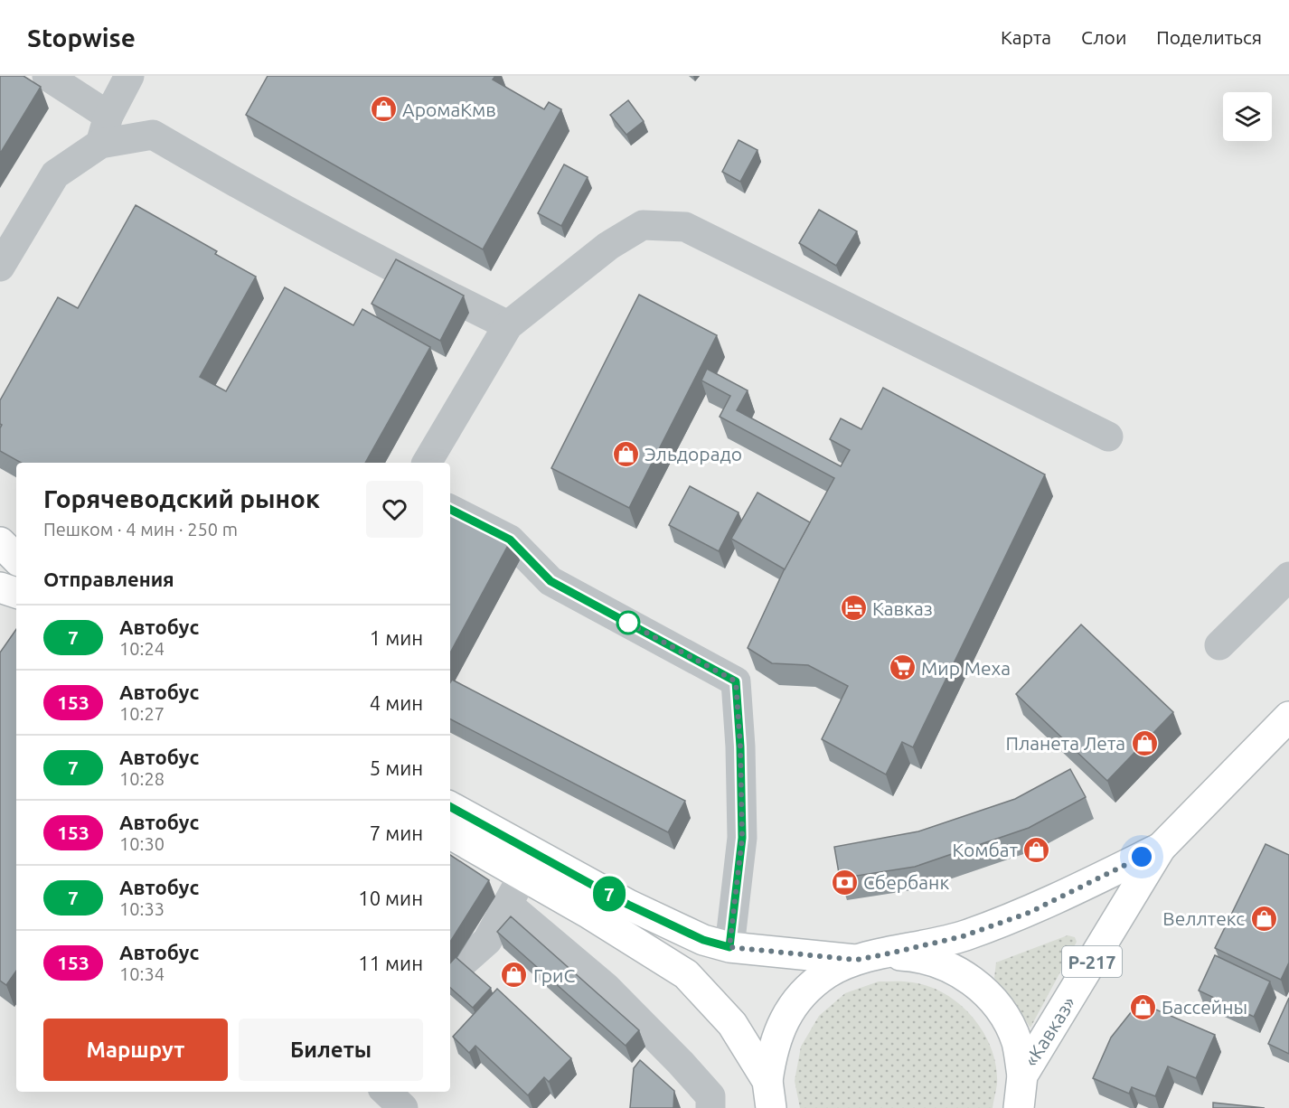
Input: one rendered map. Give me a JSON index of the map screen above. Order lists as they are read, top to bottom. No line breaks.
{"streets":{"main road":["Р-217","«Кавказ»"]},"places":{"shop":["АромаКмв","Эльдорадо","Планета Лета","Комбат","Веллтекс","ГриС","Бассейны"],"hotel":["Кавказ"],"supermarket":["Мир Меха"],"bank":["Сбербанк"]},"lines":["bus line 7"],"page":{"header":"Stopwise","nav":["Карта","Слои","Поделиться"],"on_map":"7","heading":[["Горячеводский рынок","Пешком · 4 мин · 250 m"],"Отправления"],"list":[{"mark":"7","name":"Автобус","note":"10:24","value":"1 мин"},{"mark":"153","name":"Автобус","note":"10:27","value":"4 мин"},{"mark":"7","name":"Автобус","note":"10:28","value":"5 мин"},{"mark":"153","name":"Автобус","note":"10:30","value":"7 мин"},{"mark":"7","name":"Автобус","note":"10:33","value":"10 мин"},{"mark":"153","name":"Автобус","note":"10:34","value":"11 мин"}],"buttons":["Маршрут","Билеты"]}}
